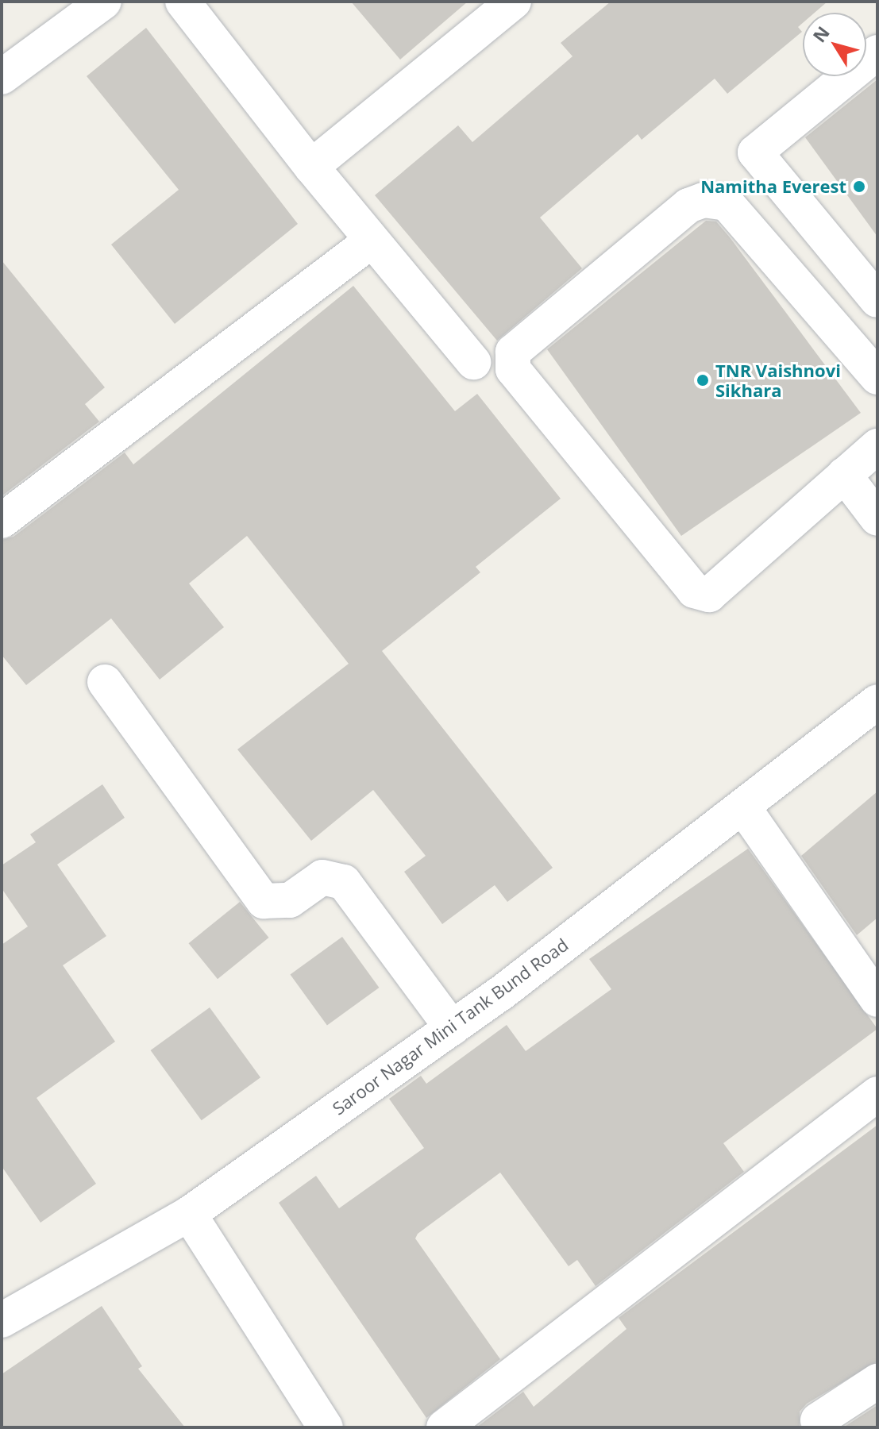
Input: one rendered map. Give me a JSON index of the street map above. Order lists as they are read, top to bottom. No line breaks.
{"streets":{"street":["Saroor Nagar Mini Tank Bund Road"]},"places":["Namitha Everest","TNR Vaishnovi Sikhara"],"north":"top left"}
